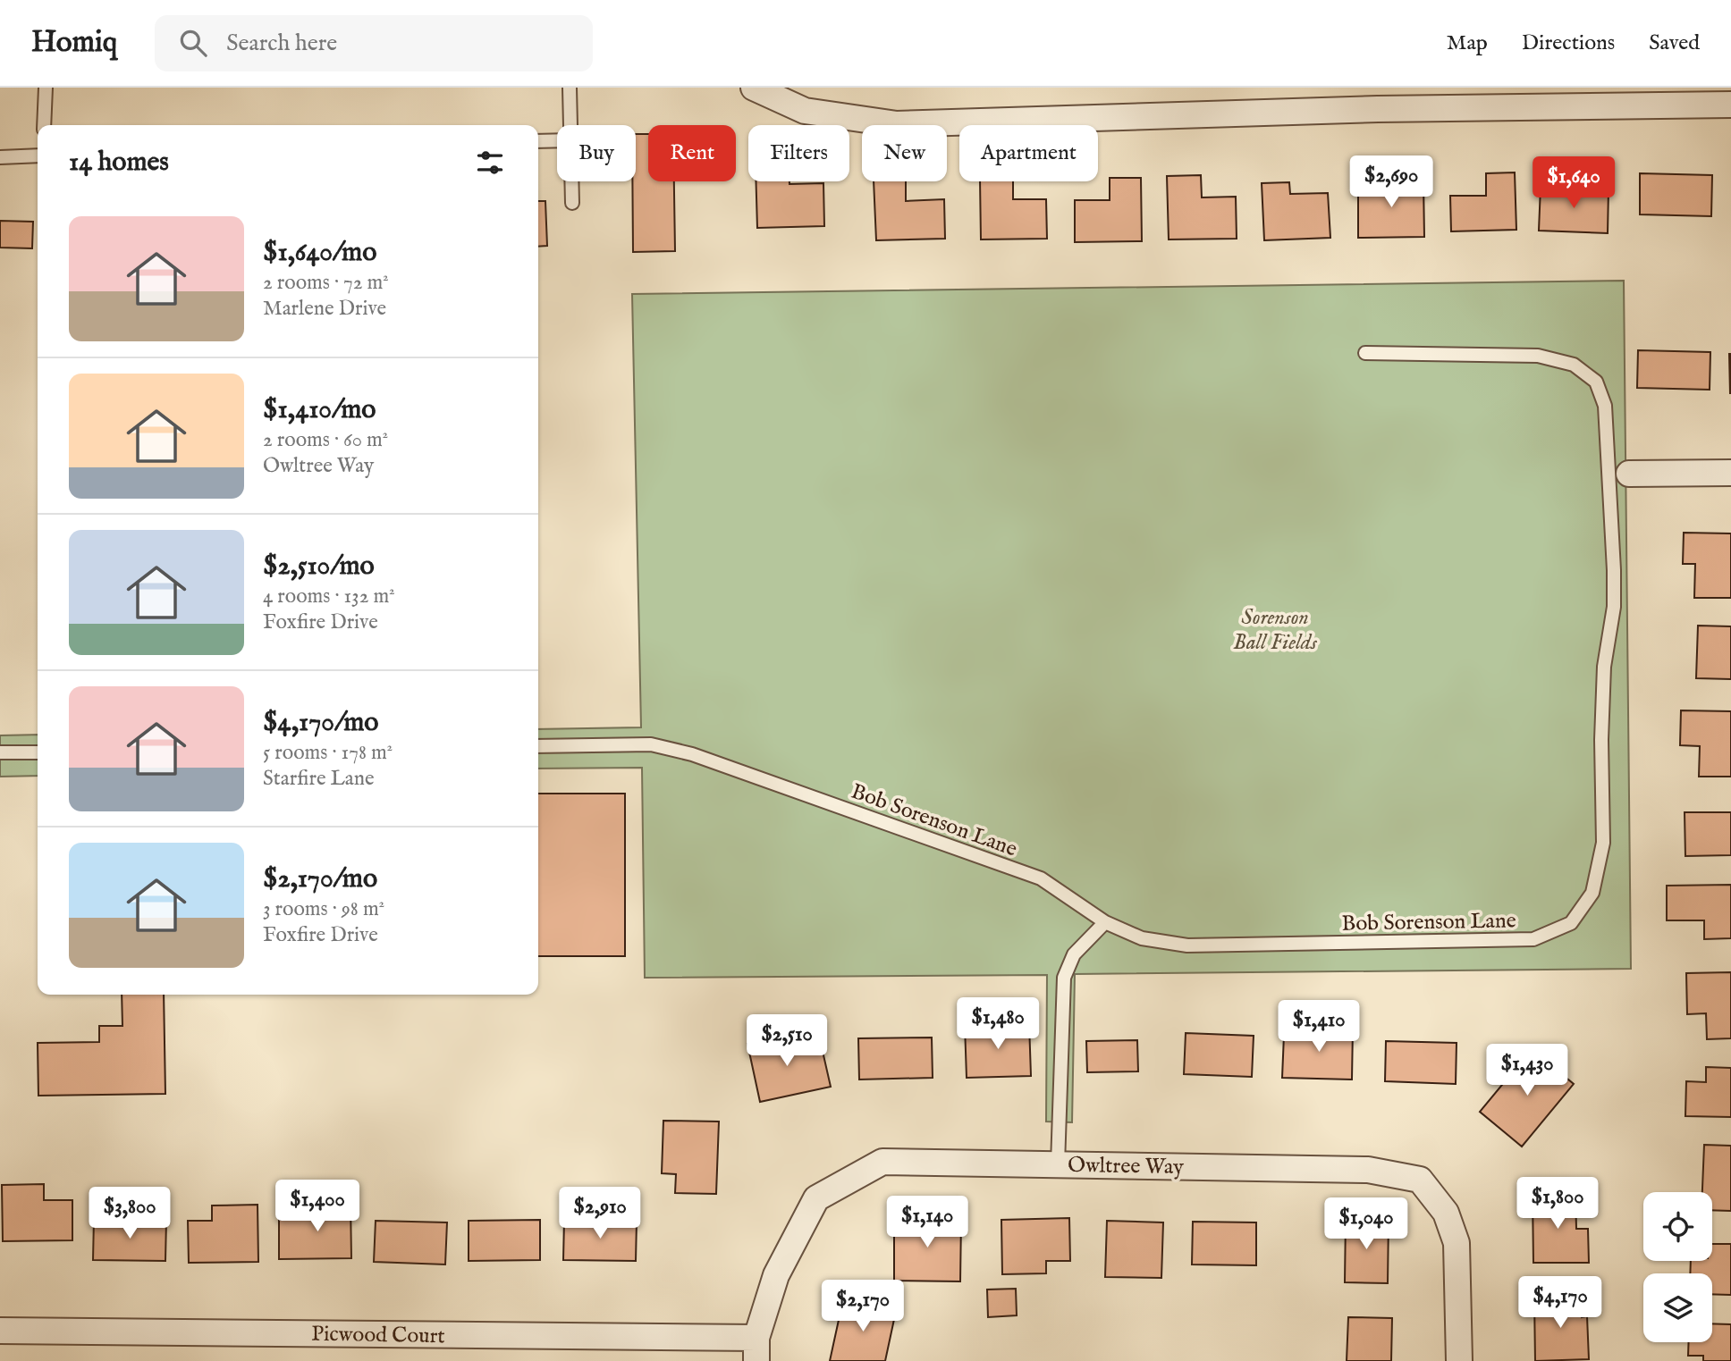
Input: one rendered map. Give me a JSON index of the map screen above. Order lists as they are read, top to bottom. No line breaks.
{"streets":{"street":["Owltree Way","Picwood Court"],"lane":["Bob Sorenson Lane"]},"crossings":[["Owltree Way","Picwood Court"]],"parks":["Sorenson Ball Fields"],"page":{"header":"Homiq","search":"Search here","nav":["Map","Directions","Saved"],"chip":["Buy","Rent","Filters","New","Apartment"],"heading":"14 homes","price":["$2,690","$1,640","$1,480","$1,410","$2,510","$1,430","$1,800","$1,400","$3,800","$2,910","$1,140","$1,040","$4,170","$2,170"],"list":[{"name":"$1,640/mo","note":"2 rooms · 72 m² · Marlene Drive"},{"name":"$1,410/mo","note":"2 rooms · 60 m² · Owltree Way"},{"name":"$2,510/mo","note":"4 rooms · 132 m² · Foxfire Drive"},{"name":"$4,170/mo","note":"5 rooms · 178 m² · Starfire Lane"},{"name":"$2,170/mo","note":"3 rooms · 98 m² · Foxfire Drive"}]}}
